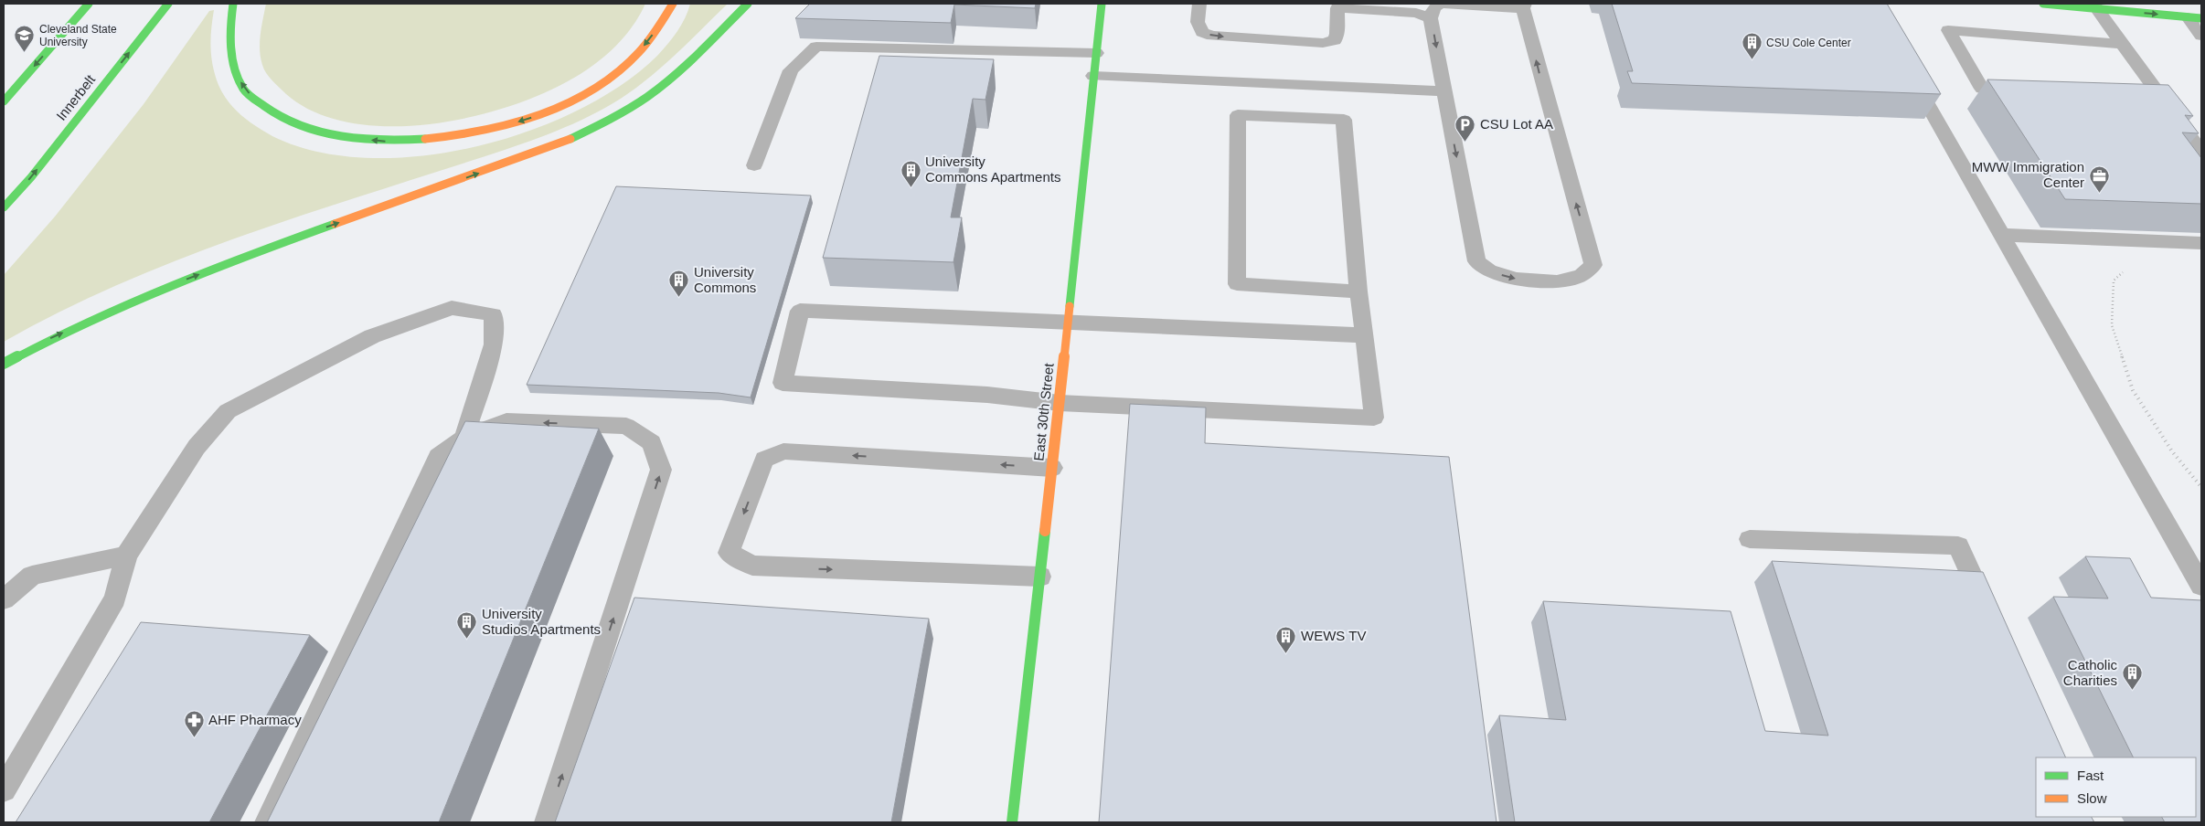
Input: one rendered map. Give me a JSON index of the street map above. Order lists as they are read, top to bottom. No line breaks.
{"streets":{"main road":["Innerbelt","East 30th Street"]},"places":{"school or university":["Cleveland State University"],"building":["CSU Cole Center","University Commons Apartments","University Commons","University Studios Apartments","WEWS TV","Catholic Charities"],"parking":["CSU Lot AA"],"office":["MWW Immigration Center"],"pharmacy":["AHF Pharmacy"]},"legend":["Fast","Slow"]}
